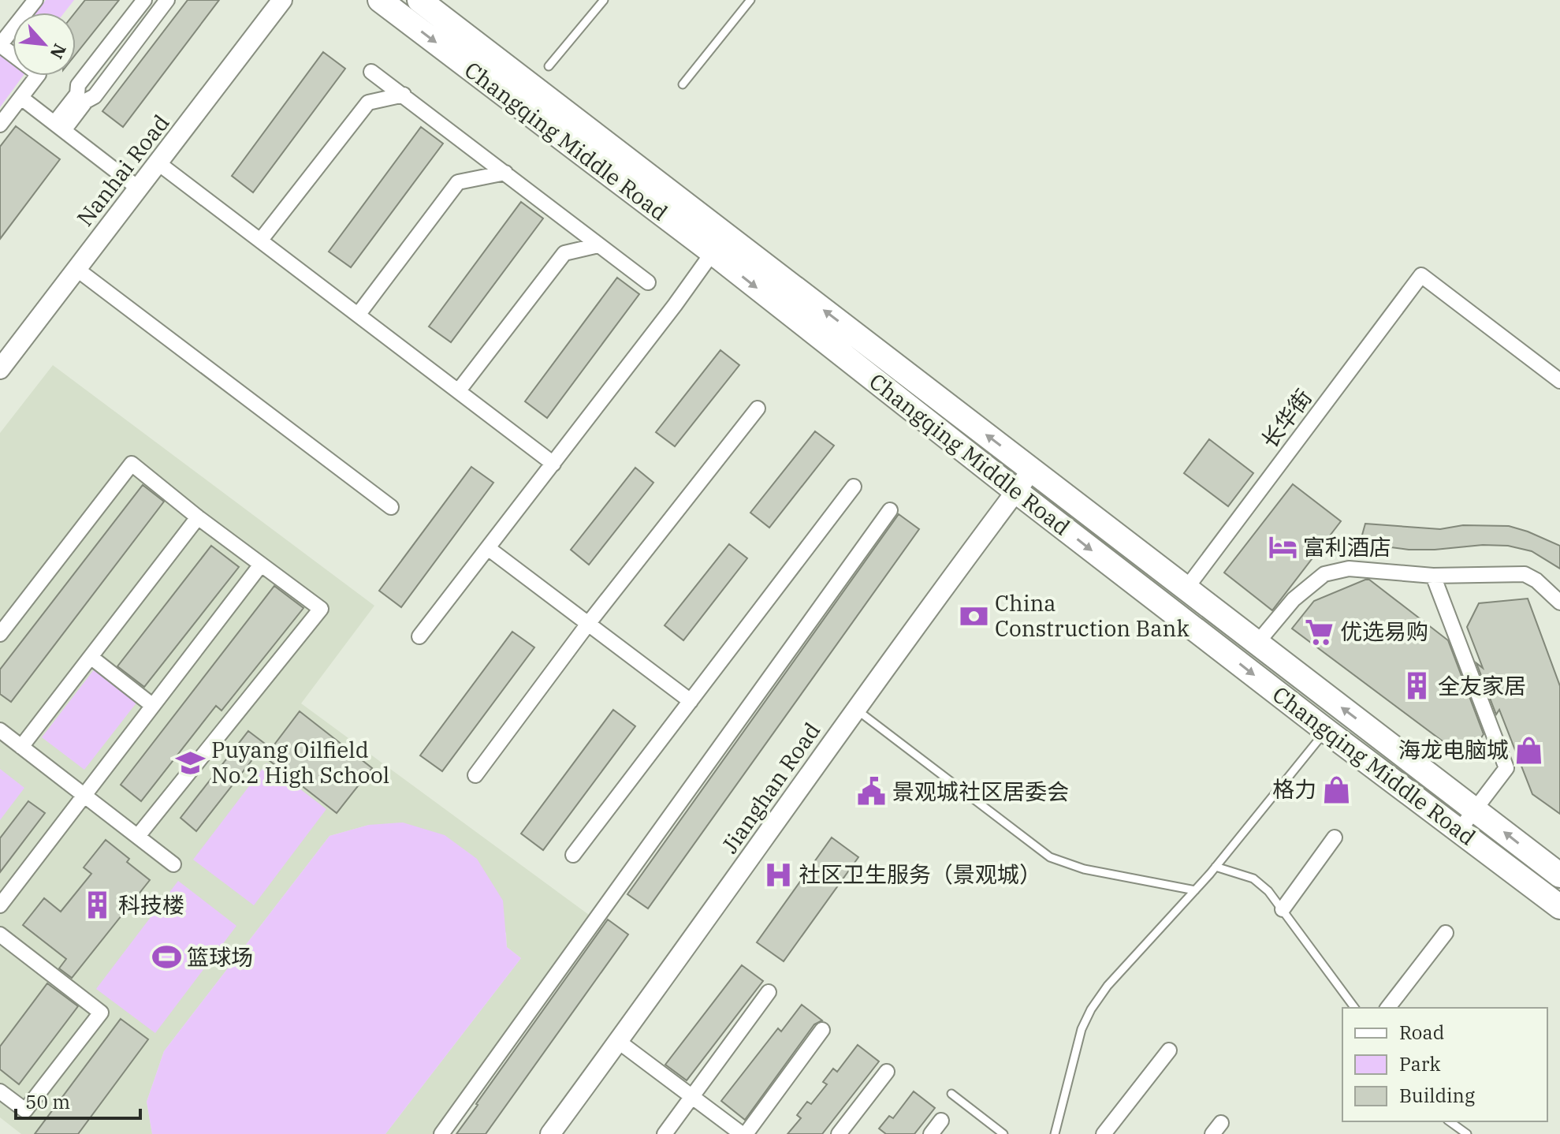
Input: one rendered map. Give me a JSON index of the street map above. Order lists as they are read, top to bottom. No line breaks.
{"streets":{"main road":["Changqing Middle Road"],"street":["Nanhai Road","长华街","Jianghan Road"]},"crossings":[["Changqing Middle Road","长华街"],["Changqing Middle Road","Jianghan Road"]],"places":{"hotel":["富利酒店"],"bank":["China Construction Bank"],"supermarket":["优选易购"],"building":["全友家居","科技楼"],"shop":["海龙电脑城","格力"],"school or university":["Puyang Oilfield No.2 High School"],"public building":["景观城社区居委会"],"hospital":["社区卫生服务（景观城）"],"sports":["篮球场"]},"legend":["Road","Park","Building"],"scale_bar":"50 m","north":"bottom right"}
